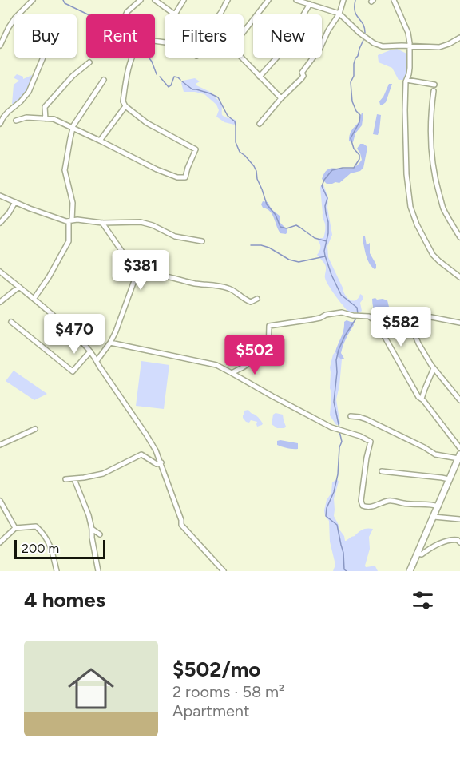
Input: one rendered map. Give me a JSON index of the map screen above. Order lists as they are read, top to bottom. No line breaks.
{"scale_bar":"200 m","page":{"chip":["Buy","Rent","Filters","New"],"price":["$381","$582","$470","$502"],"scale":"200 m","heading":"4 homes","list":[{"name":"$502/mo","note":"2 rooms · 58 m² · Apartment"}]}}
